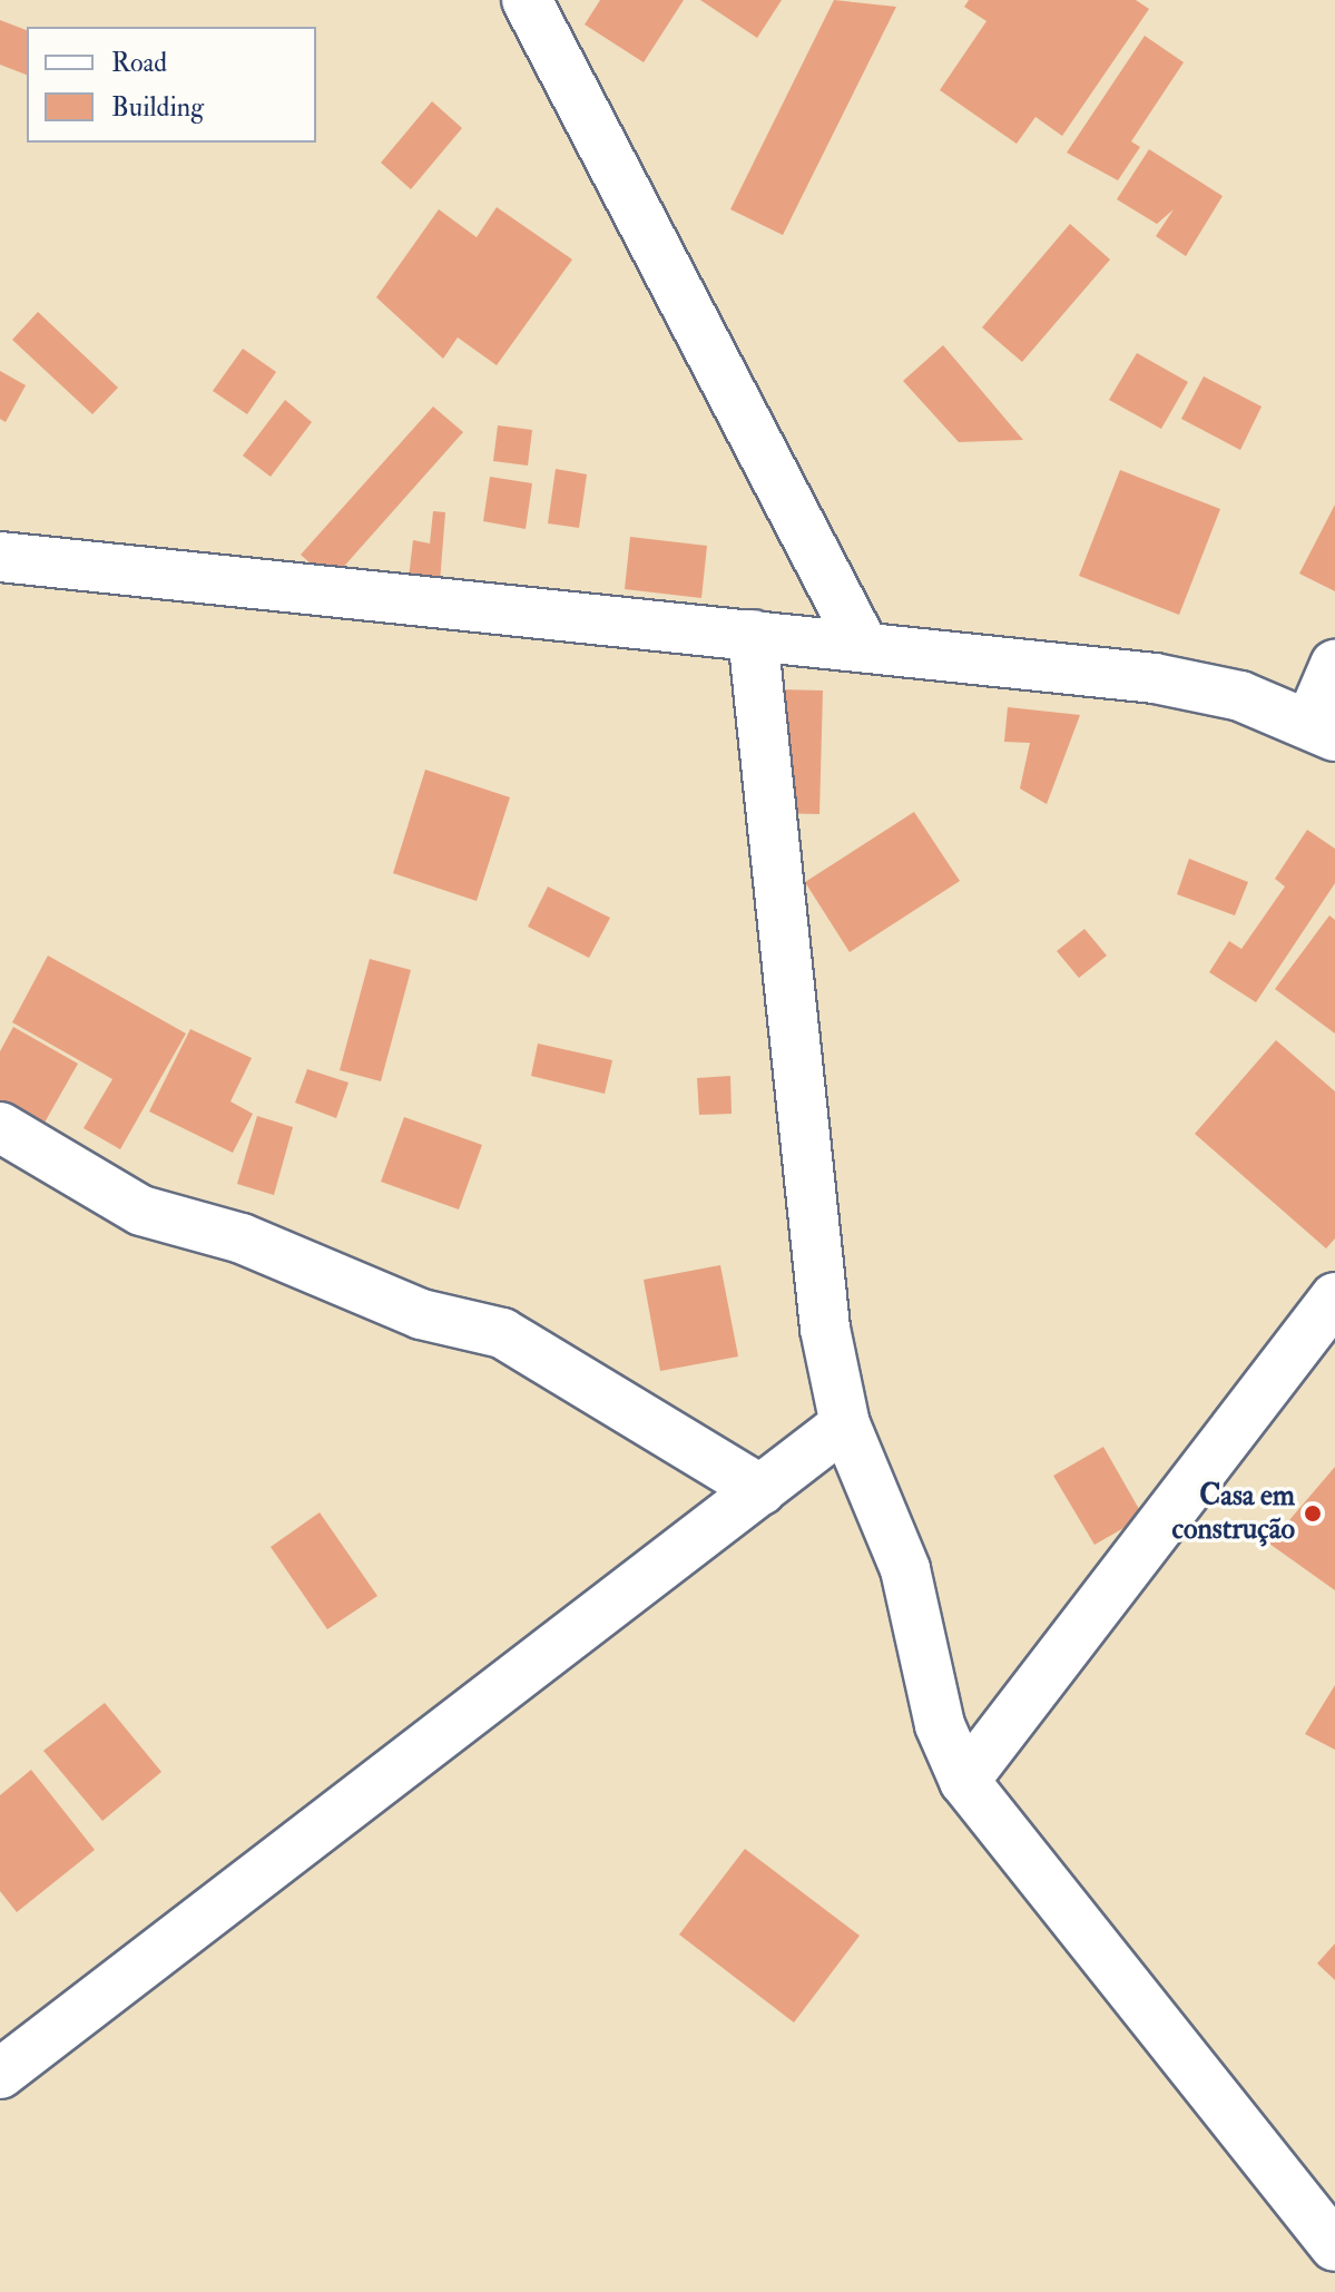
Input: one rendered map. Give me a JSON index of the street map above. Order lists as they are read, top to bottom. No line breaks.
{"places":["Casa em construção"],"legend":["Road","Building"]}
